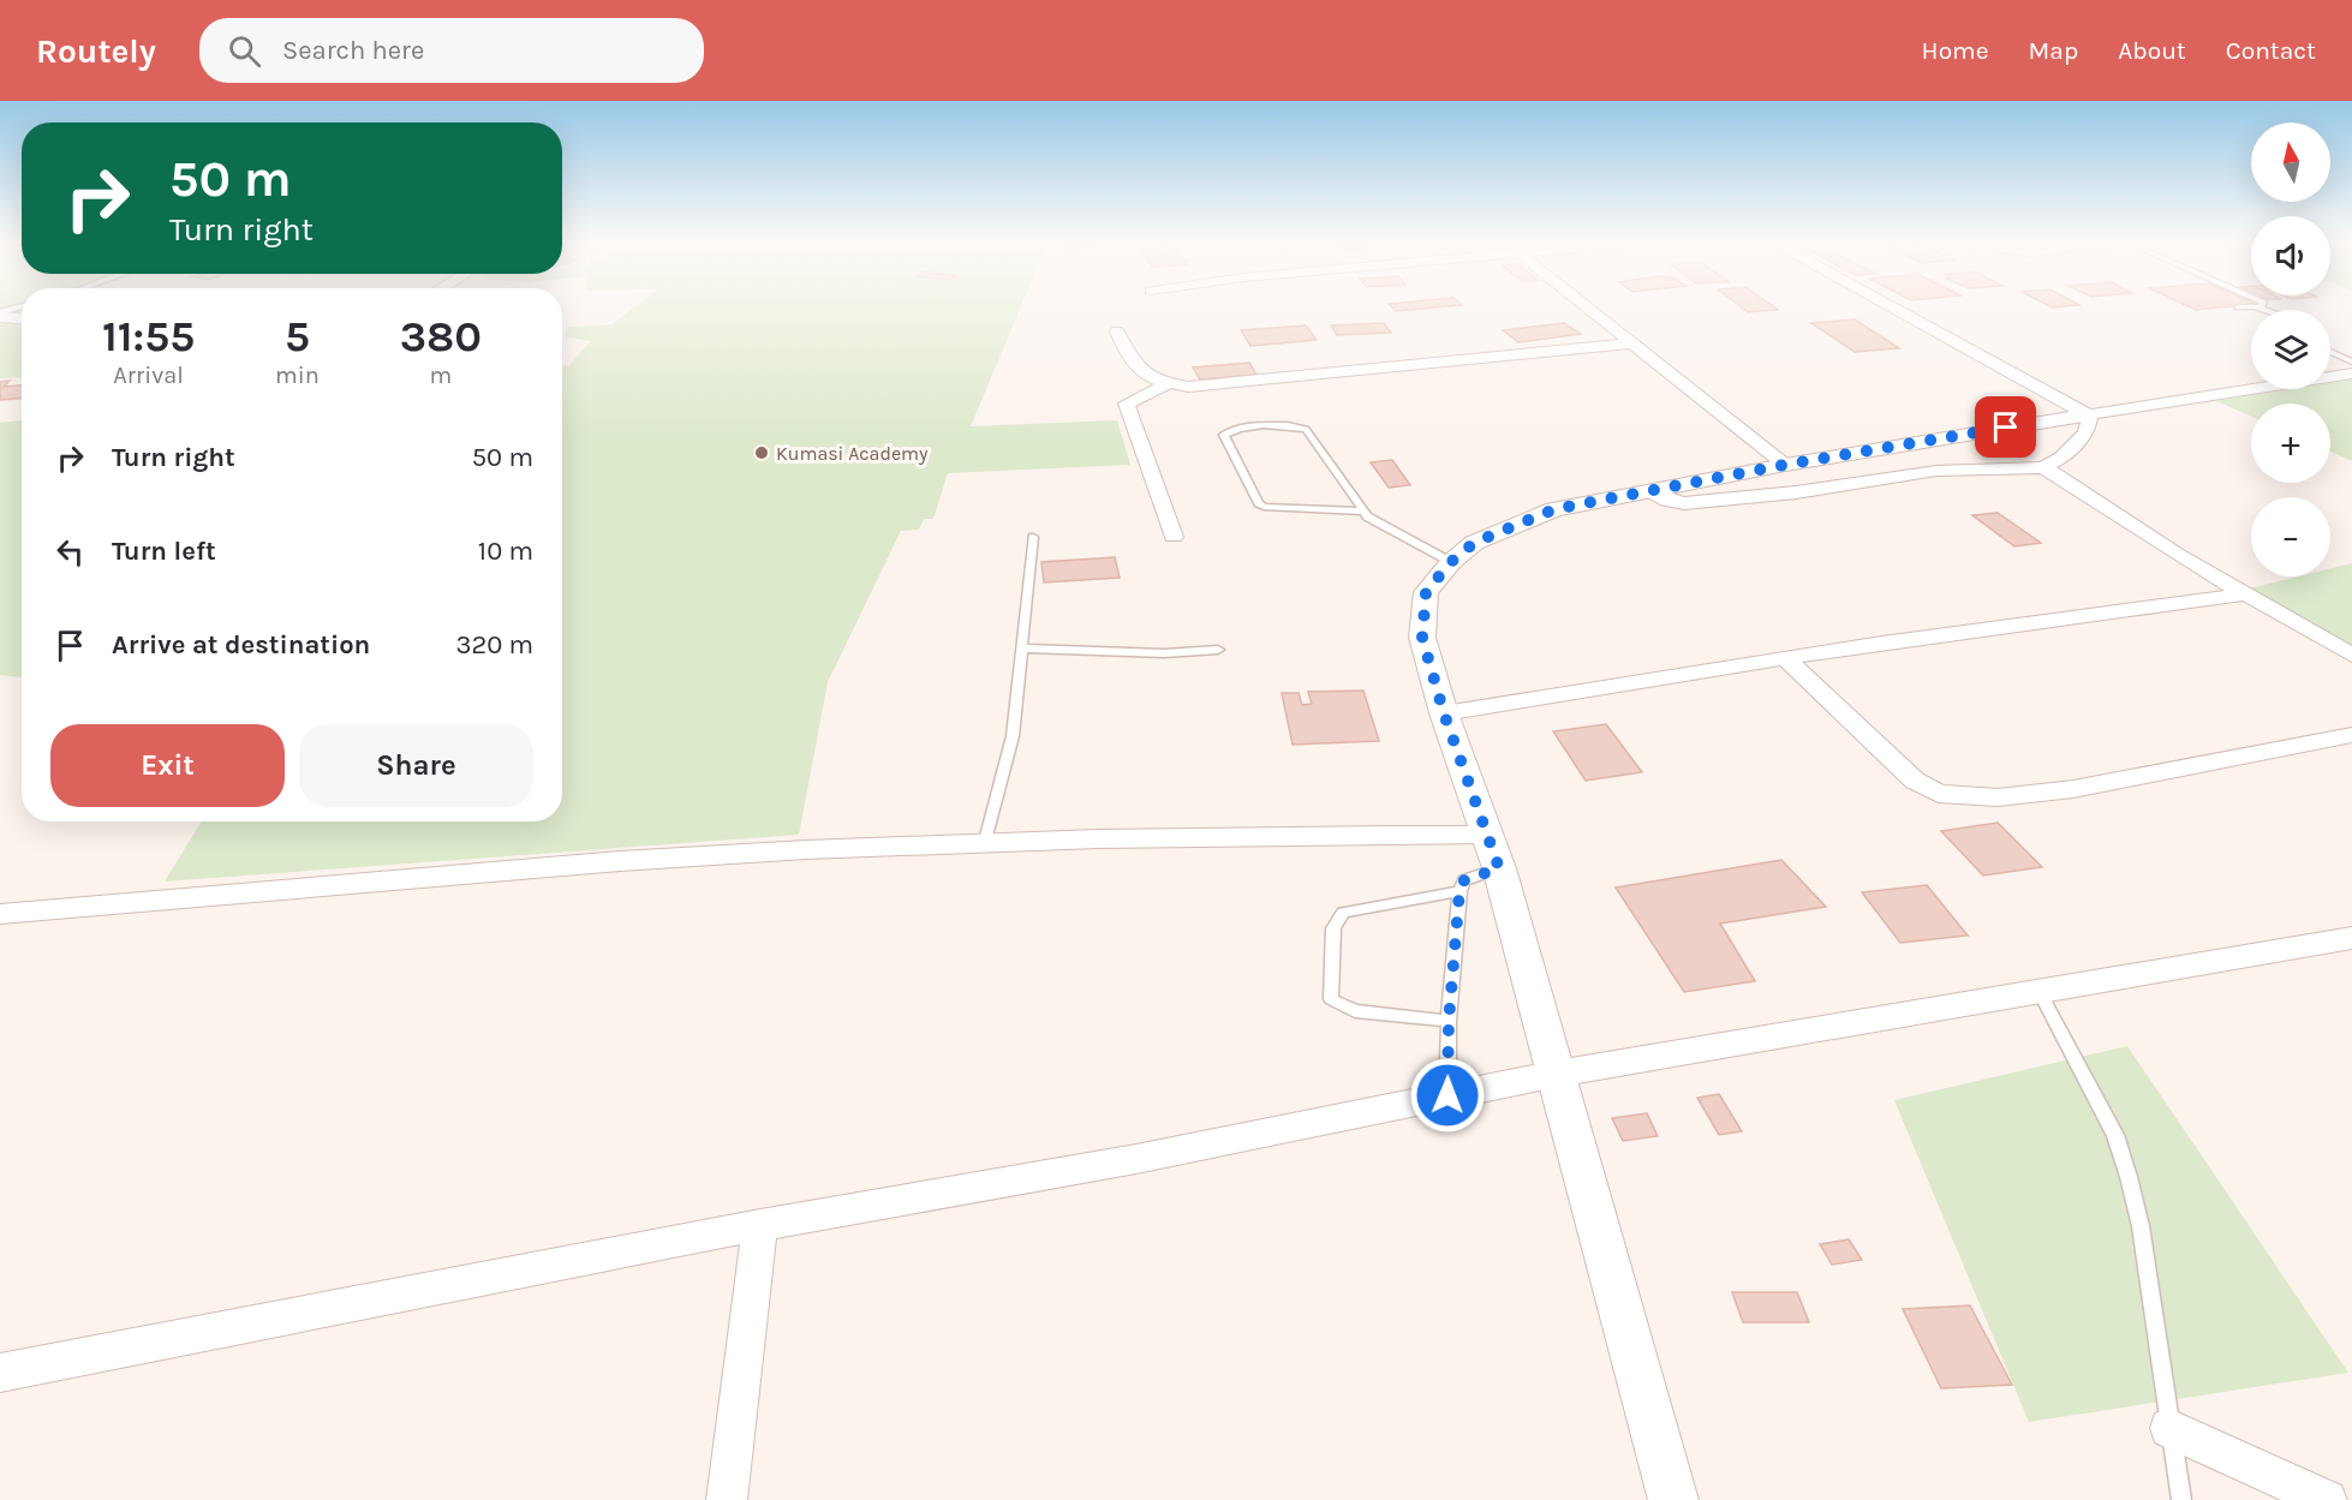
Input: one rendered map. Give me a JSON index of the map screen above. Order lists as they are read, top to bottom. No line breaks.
{"places":["Kumasi Academy"],"north":"top","page":{"header":"Routely","search":"Search here","nav":["Home","Map","About","Contact"],"map_buttons":["+","−"],"turn":["50 m","Turn right"],"eta":["11:55","Arrival","5","min","380","m"],"list":[{"name":"Turn right","value":"50 m"},{"name":"Turn left","value":"10 m"},{"name":"Arrive at destination","value":"320 m"}],"buttons":["Exit","Share"]}}
